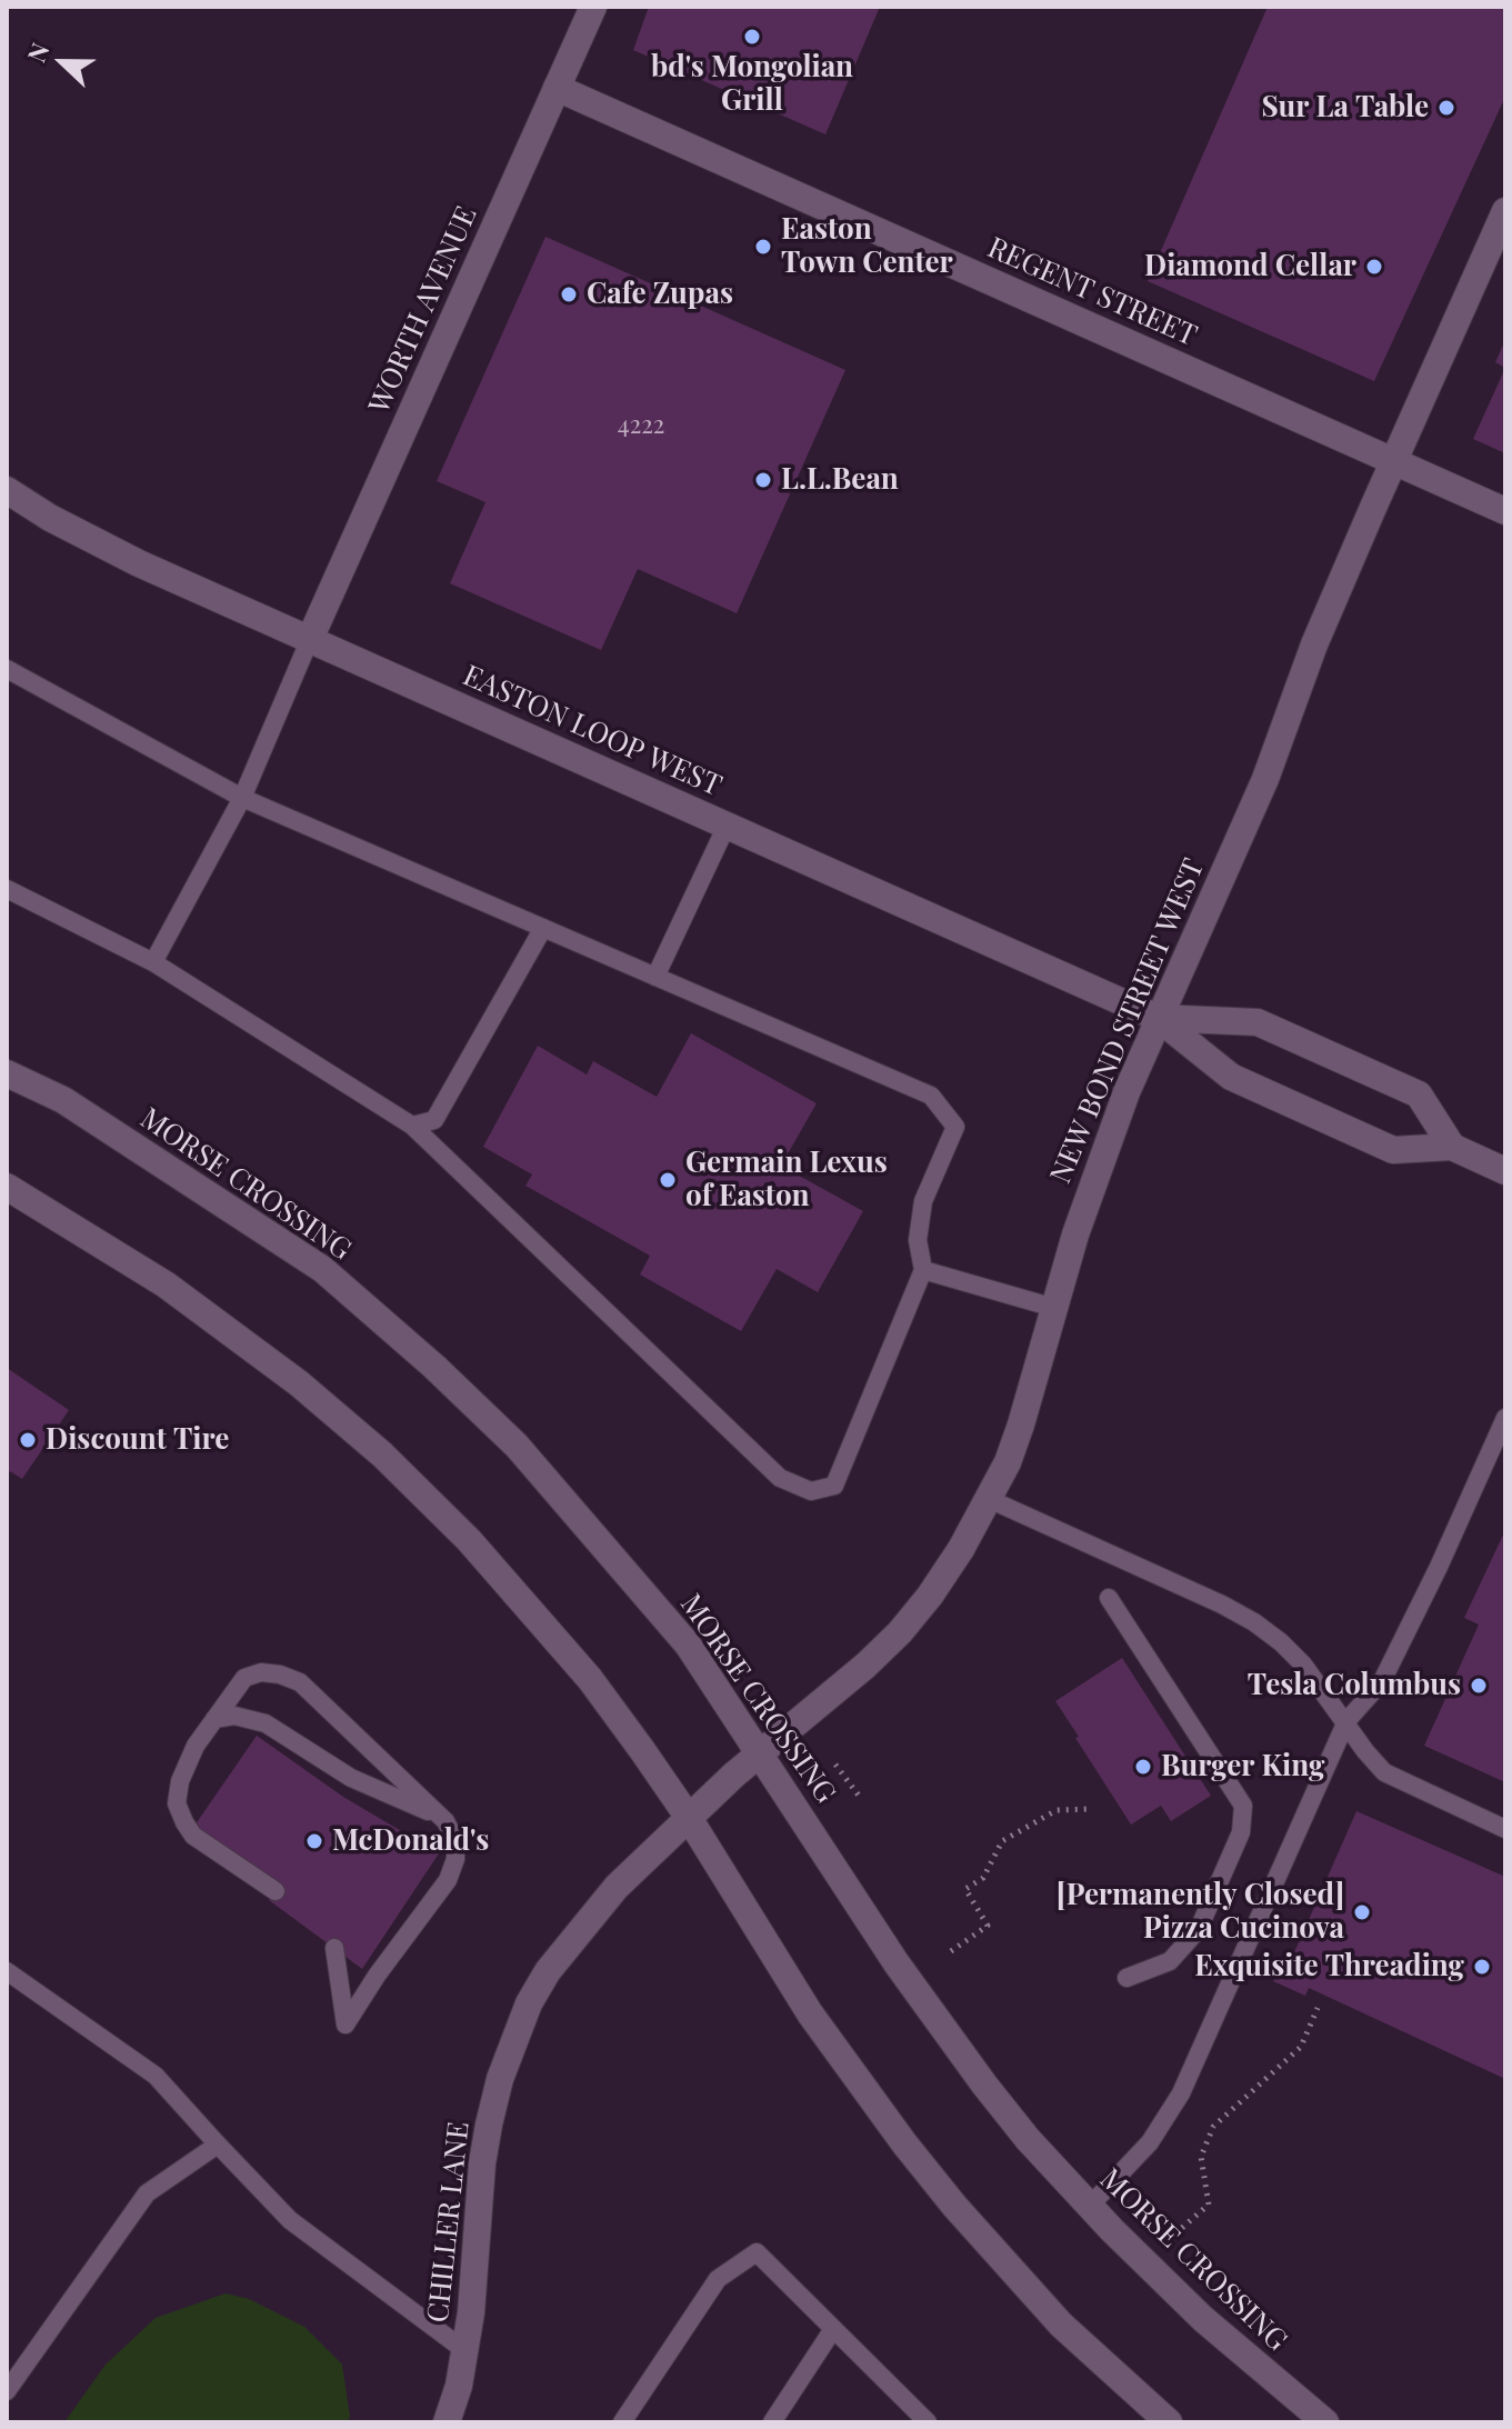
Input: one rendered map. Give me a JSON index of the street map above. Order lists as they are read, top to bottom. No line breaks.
{"streets":{"street":["REGENT STREET","WORTH AVENUE","EASTON LOOP WEST","NEW BOND STREET WEST","MORSE CROSSING","CHILLER LANE"]},"crossings":[["REGENT STREET","WORTH AVENUE"],["REGENT STREET","NEW BOND STREET WEST"],["WORTH AVENUE","EASTON LOOP WEST"],["EASTON LOOP WEST","NEW BOND STREET WEST"],["NEW BOND STREET WEST","MORSE CROSSING"],["NEW BOND STREET WEST","CHILLER LANE"]],"places":["bd's Mongolian Grill","Sur La Table","Easton Town Center","Diamond Cellar","Cafe Zupas","L.L.Bean","Germain Lexus of Easton","Discount Tire","Tesla Columbus","Burger King","McDonald's","[Permanently Closed] Pizza Cucinova","Exquisite Threading"],"house_numbers":["4222"],"north":"left"}
